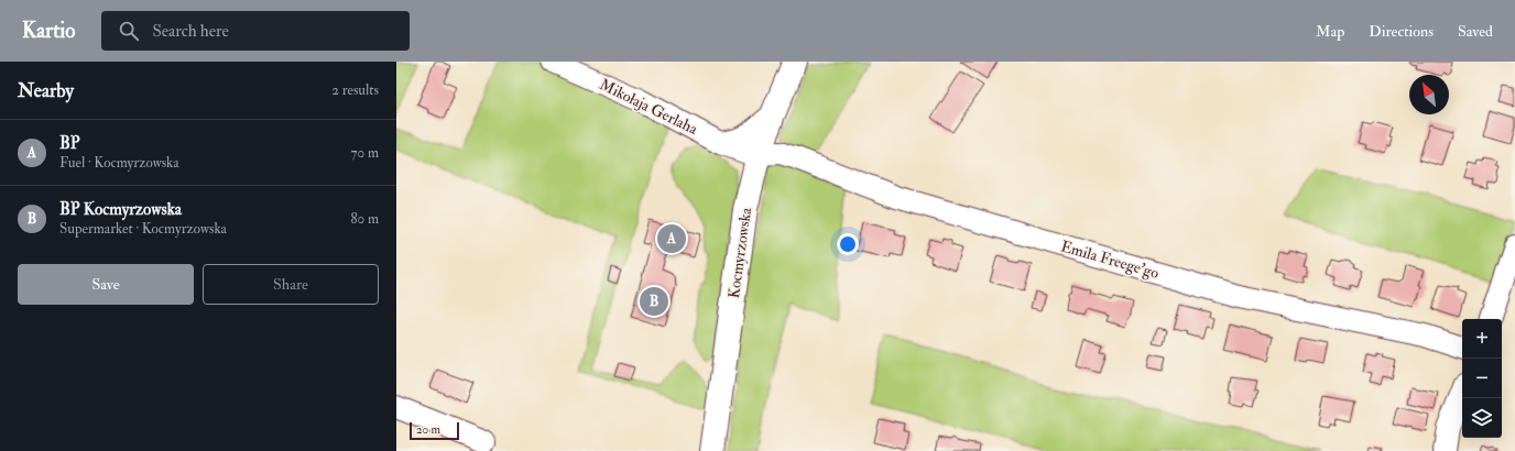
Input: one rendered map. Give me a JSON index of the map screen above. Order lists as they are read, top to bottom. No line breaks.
{"streets":{"main road":["Kocmyrzowska"],"street":["Mikołaja Gerlaha","Emila Freege'go"]},"crossings":[["Mikołaja Gerlaha","Kocmyrzowska"],["Mikołaja Gerlaha","Emila Freege'go"],["Kocmyrzowska","Emila Freege'go"]],"scale_bar":"20 m","north":"top left","page":{"header":"Kartio","search":"Search here","nav":["Map","Directions","Saved"],"heading":["Nearby","2 results"],"list":[{"mark":"A","name":"BP","note":"Fuel · Kocmyrzowska","value":"70 m"},{"mark":"B","name":"BP Kocmyrzowska","note":"Supermarket · Kocmyrzowska","value":"80 m"}],"pins":["A","B"],"buttons":["Save","Share"],"map_buttons":["+","−"],"scale":"20 m"}}
